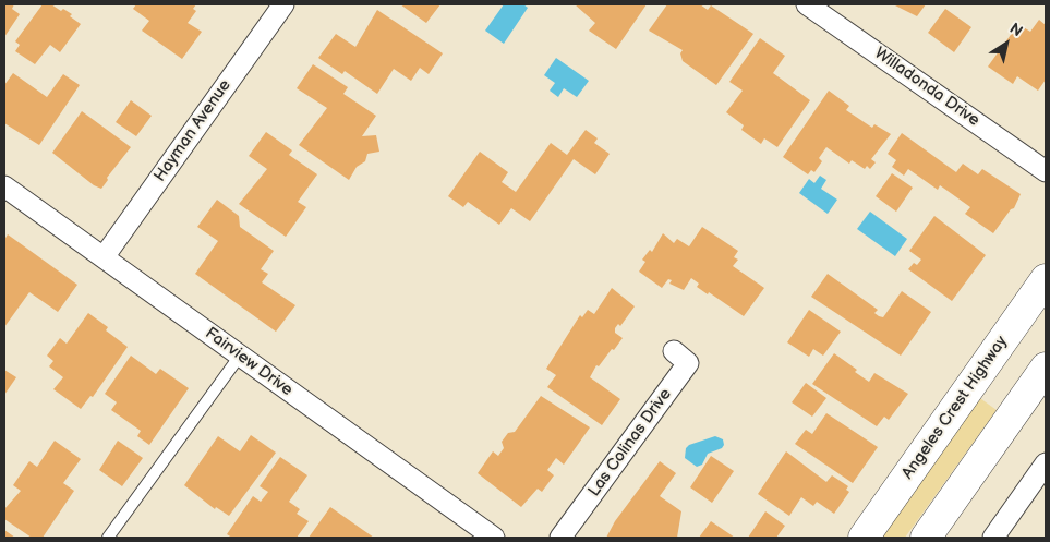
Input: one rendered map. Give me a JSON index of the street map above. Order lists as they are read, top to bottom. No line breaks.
{"streets":{"main road":["Angeles Crest Highway"],"street":["Willadonda Drive","Hayman Avenue","Fairview Drive","Las Colinas Drive"]},"crossings":[["Hayman Avenue","Fairview Drive"]],"north":"top right"}
